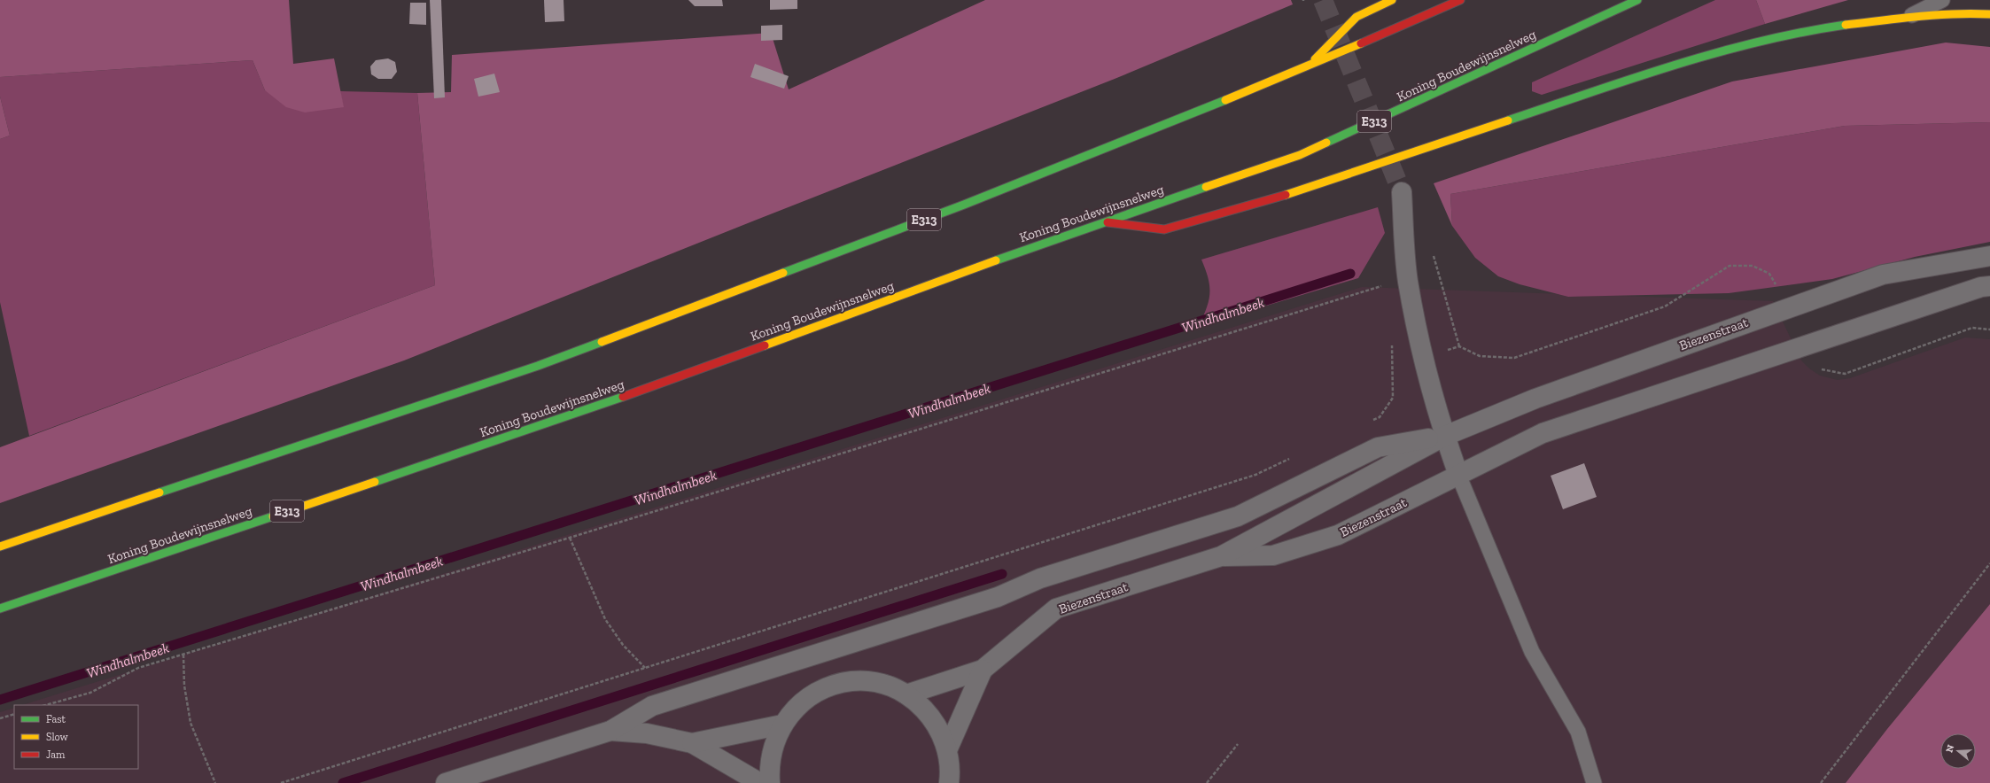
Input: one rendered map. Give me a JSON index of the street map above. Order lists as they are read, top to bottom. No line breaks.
{"streets":{"highway":["Koning Boudewijnsnelweg","E313"],"street":["Biezenstraat"]},"water":["Windhalmbeek"],"legend":["Fast","Slow","Jam"],"north":"left"}
